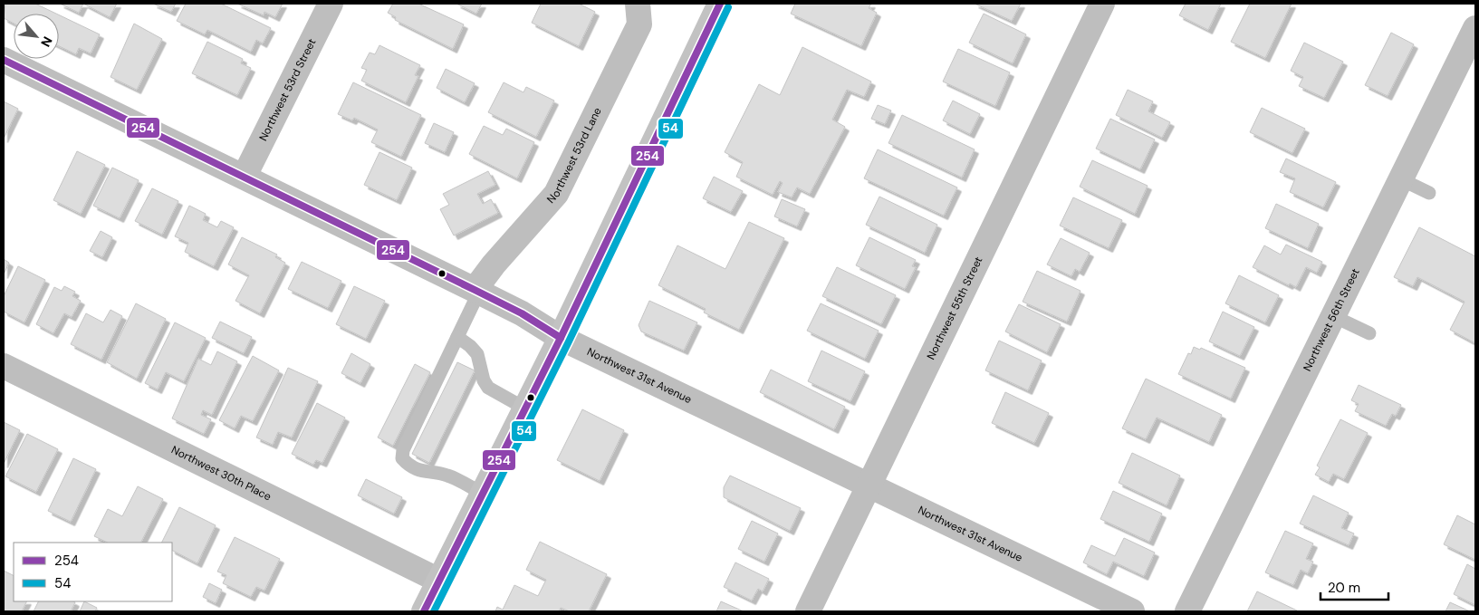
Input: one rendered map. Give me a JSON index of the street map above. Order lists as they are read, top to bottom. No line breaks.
{"streets":{"street":["Northwest 53rd Street","Northwest 53rd Lane","Northwest 55th Street","Northwest 56th Street","Northwest 31st Avenue","Northwest 30th Place"]},"crossings":[["Northwest 53rd Street","Northwest 31st Avenue"],["Northwest 53rd Lane","Northwest 31st Avenue"],["Northwest 55th Street","Northwest 31st Avenue"]],"lines":["transit line 254","transit line 54"],"legend":["254","54"],"scale_bar":"20 m","north":"bottom right"}
